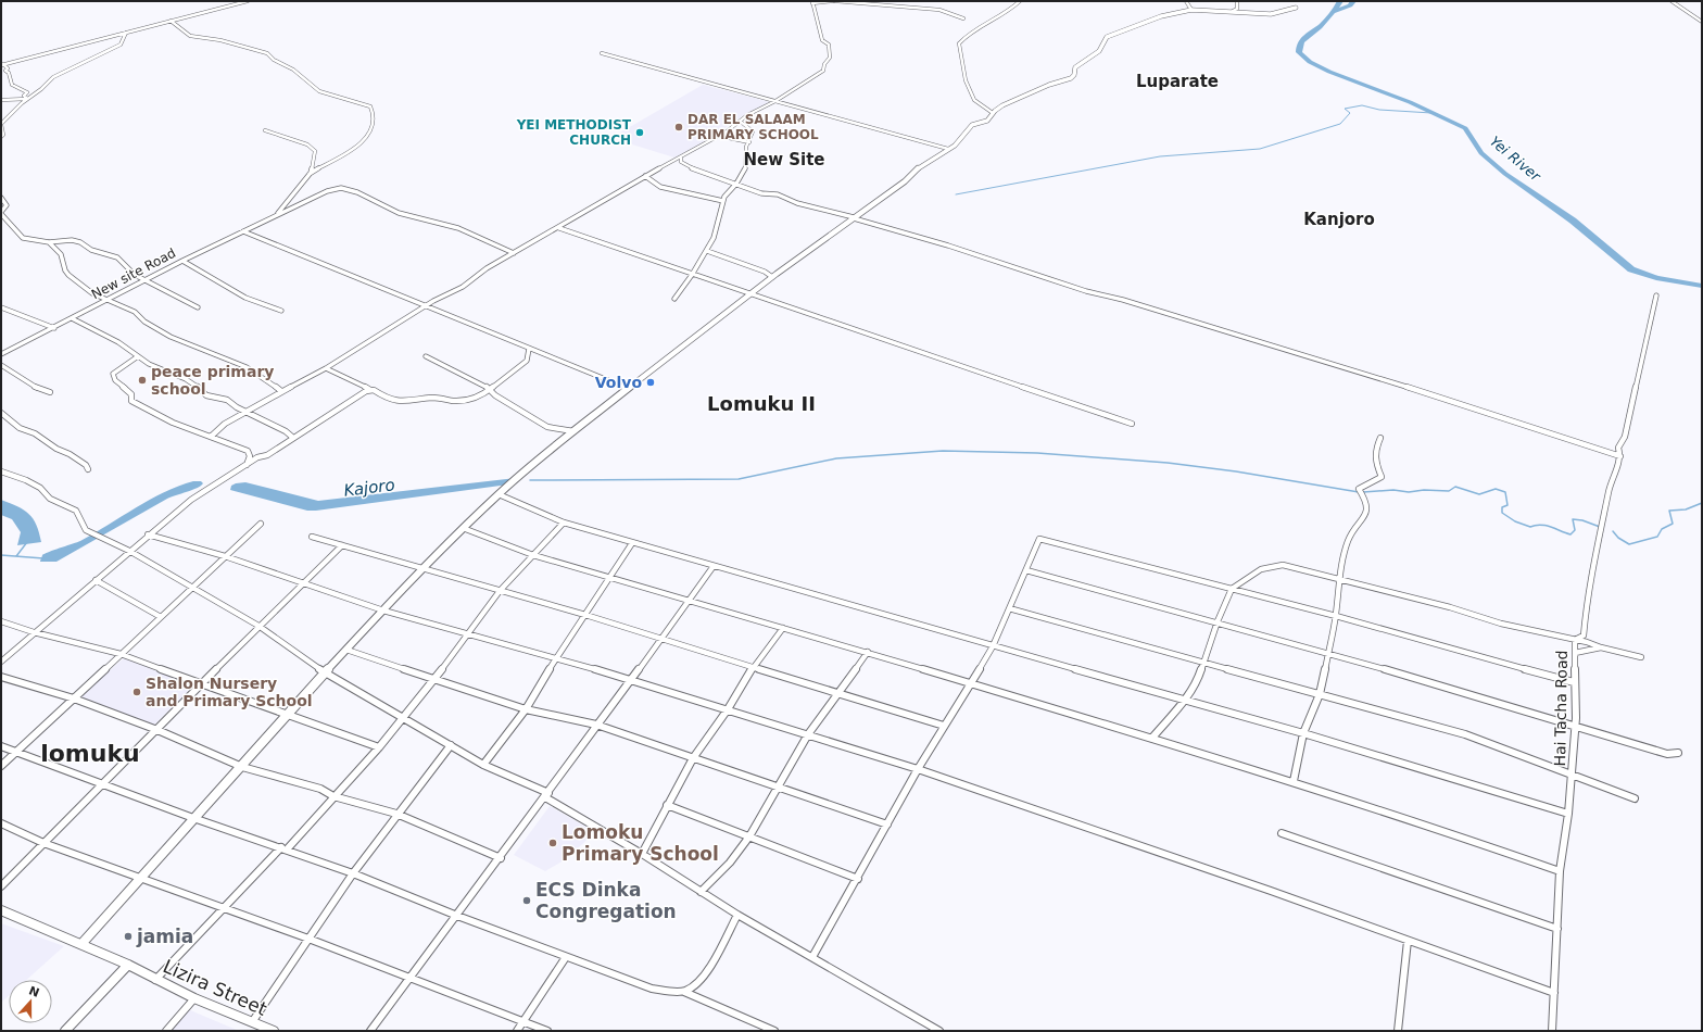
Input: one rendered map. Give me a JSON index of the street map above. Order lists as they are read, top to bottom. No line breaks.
{"streets":{"street":["New site Road","Hai Tacha Road","Lizira Street"]},"districts":["Luparate","New Site","Kanjoro","Lomuku II","lomuku"],"water":["Yei River","Kajoro"],"places":["DAR EL SALAAM PRIMARY SCHOOL","YEI METHODIST CHURCH","peace primary school","Volvo","Shalon Nursery and Primary School","Lomoku Primary School","ECS Dinka Congregation","jamia"],"north":"top"}
